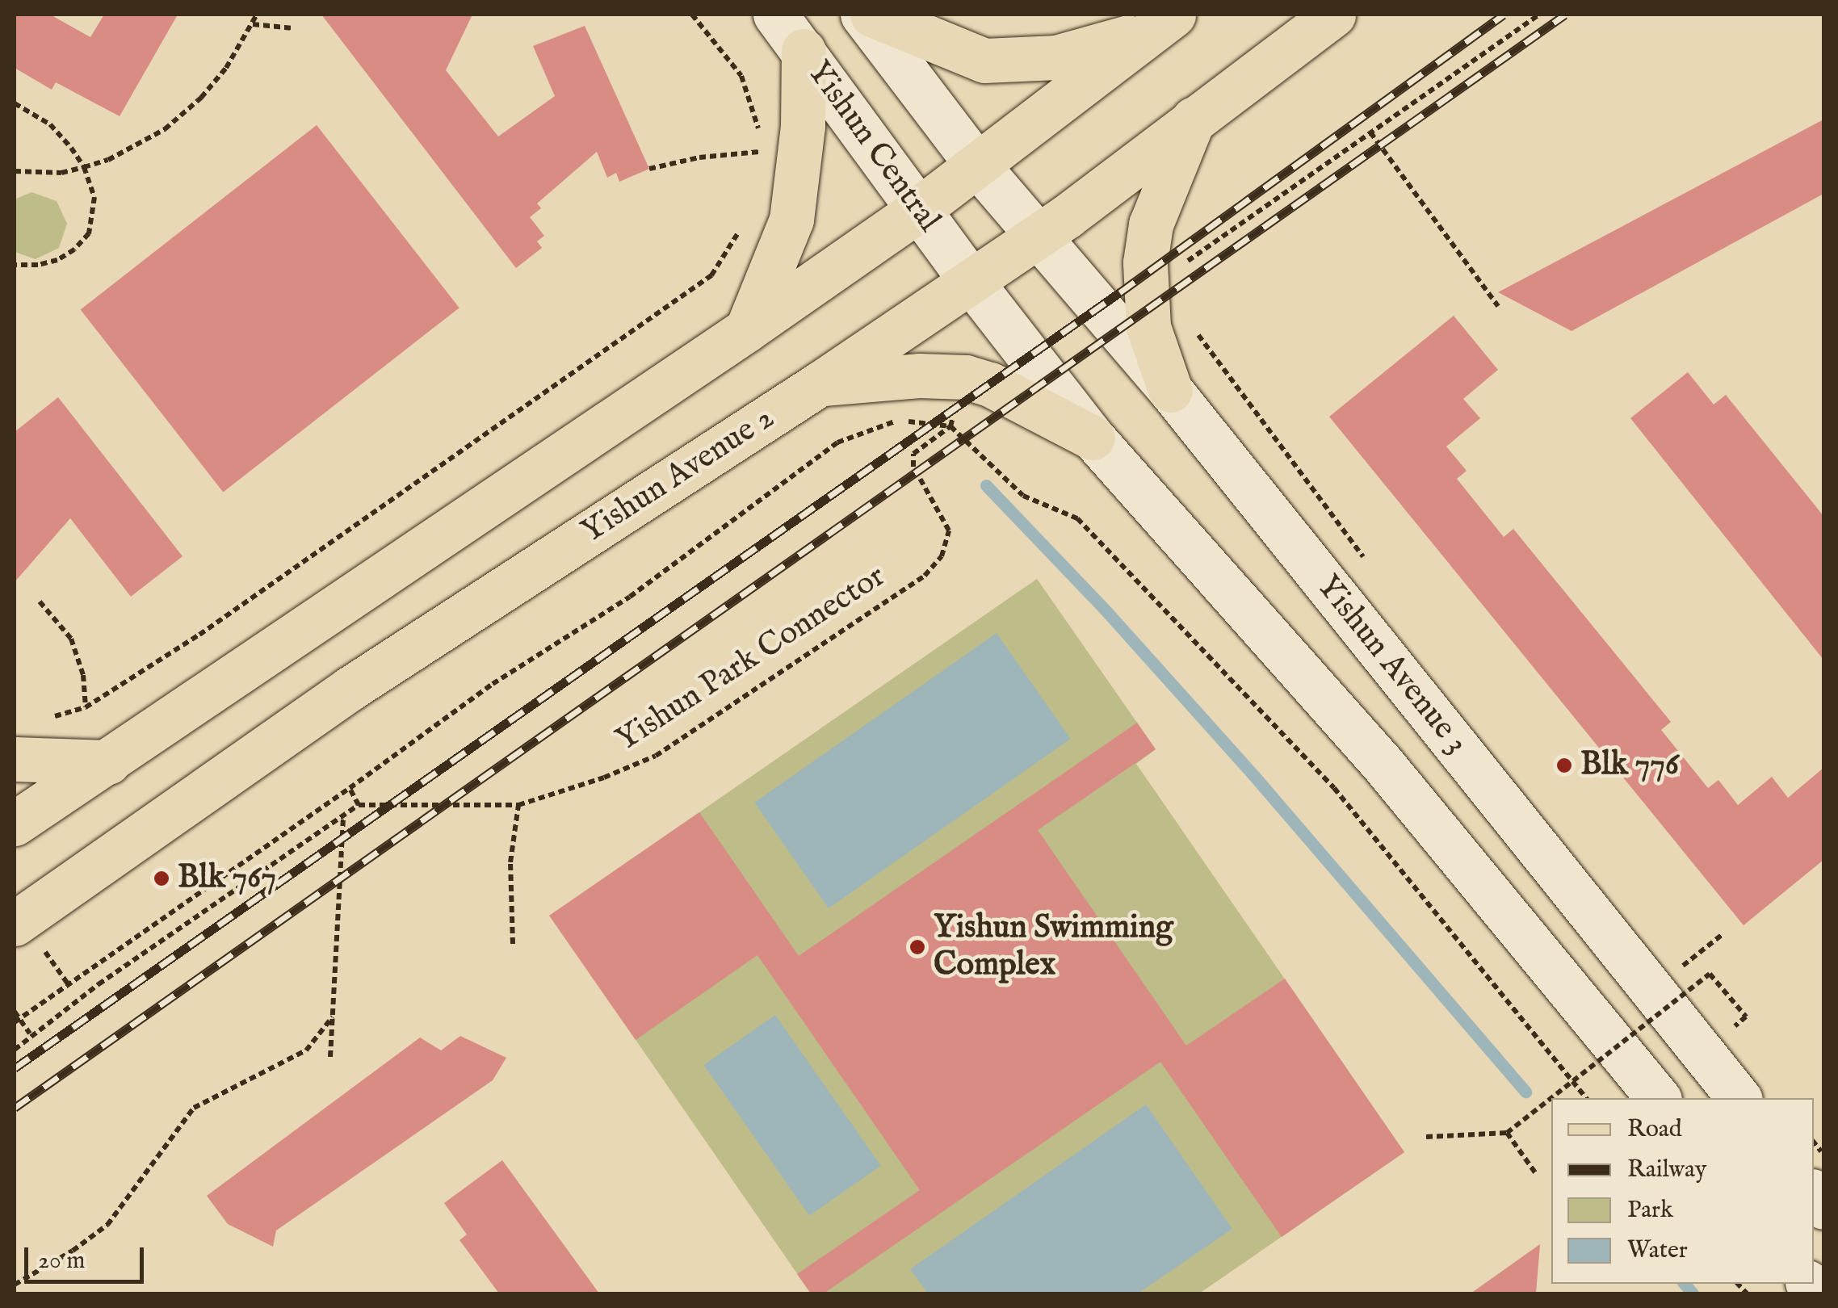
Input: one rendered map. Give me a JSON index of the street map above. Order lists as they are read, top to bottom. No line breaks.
{"streets":{"main road":["Yishun Central","Yishun Avenue 2","Yishun Avenue 3"],"path":["Yishun Park Connector"]},"crossings":[["Yishun Central","Yishun Avenue 2"],["Yishun Avenue 2","Yishun Avenue 3"]],"places":["Blk 776","Blk 767","Yishun Swimming Complex"],"legend":["Road","Railway","Park","Water"],"scale_bar":"20 m"}
